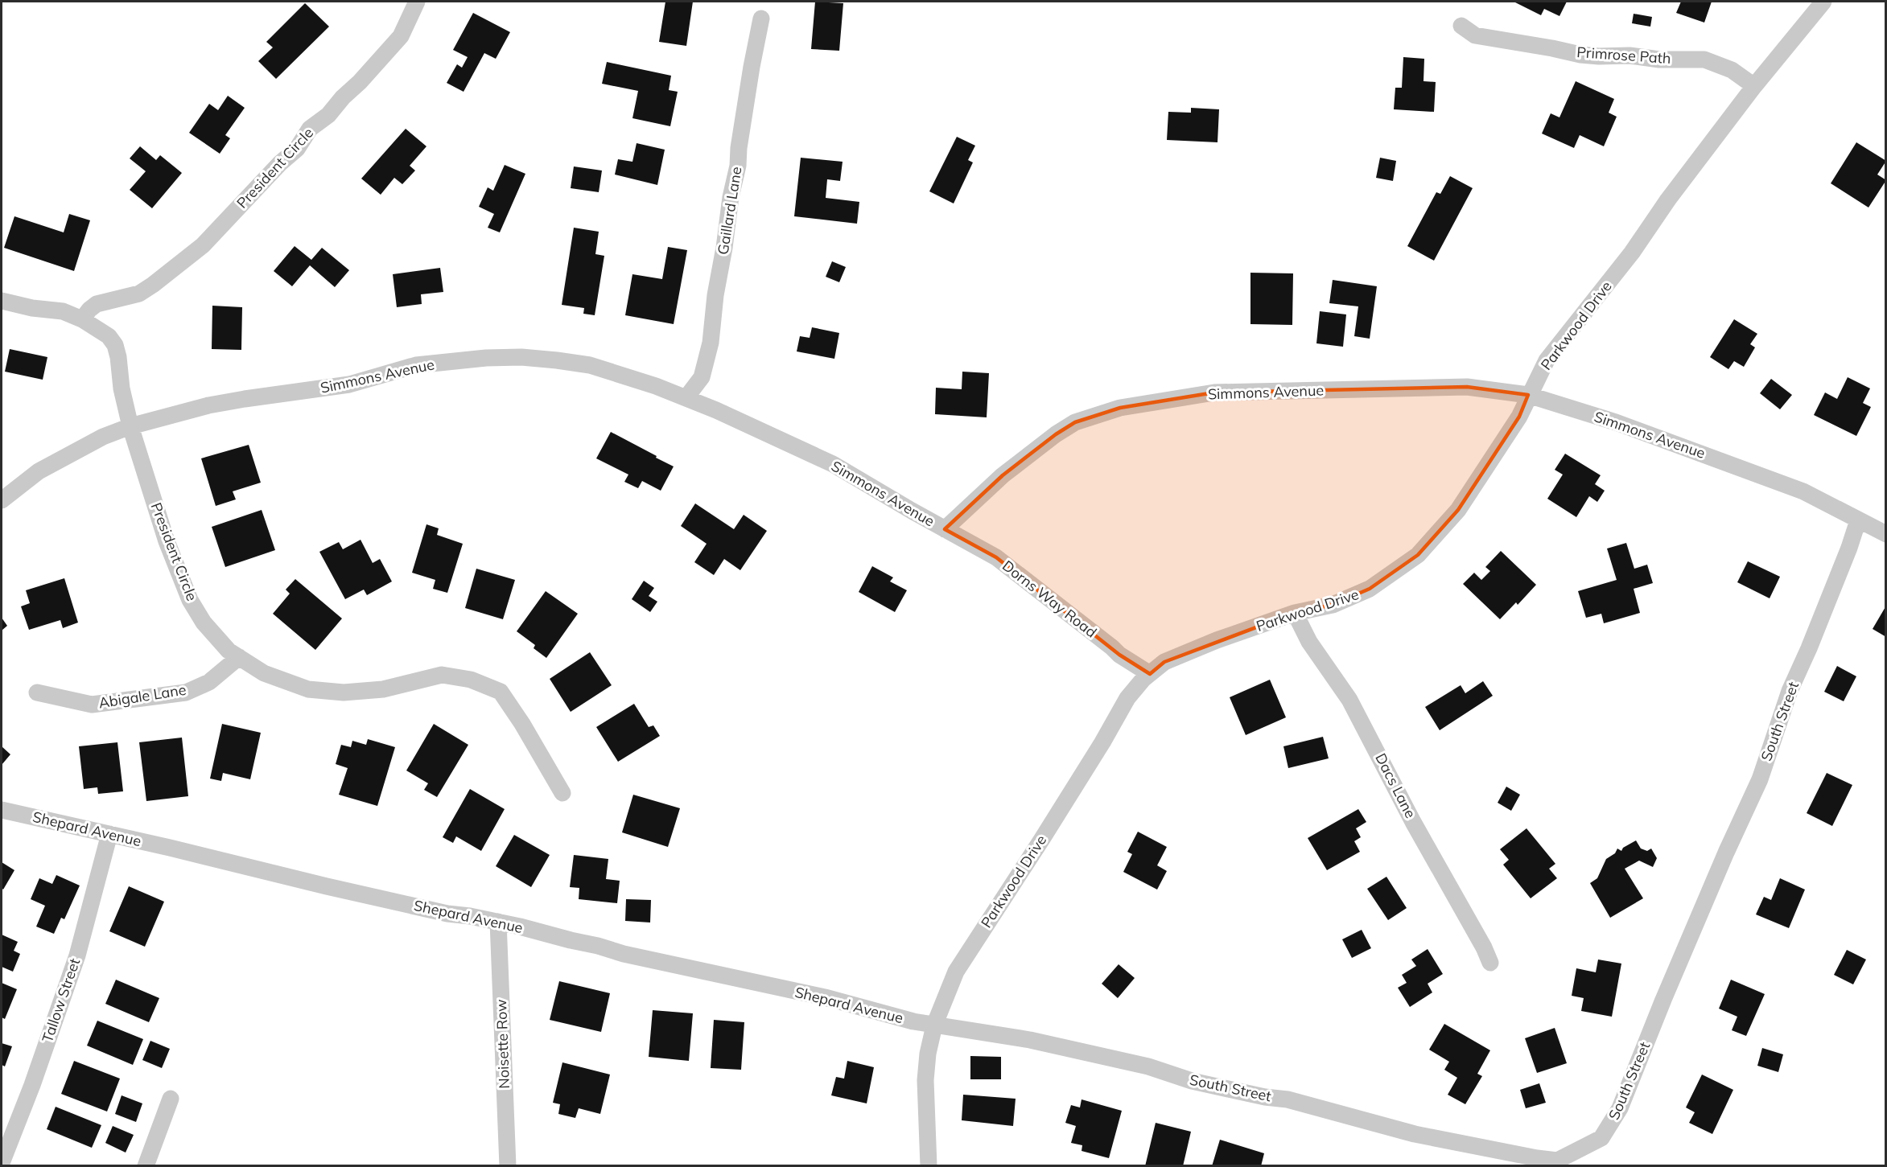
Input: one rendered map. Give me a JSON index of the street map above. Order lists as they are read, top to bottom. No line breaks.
{"streets":{"street":["Primrose Path","President Circle","Gaillard Lane","Parkwood Drive","Simmons Avenue","Dorns Way Road","Abigale Lane","South Street","Dacs Lane","Shepard Avenue","Tallow Street","Noisette Row"]},"crossings":[["Primrose Path","Parkwood Drive"],["President Circle","Simmons Avenue"],["President Circle","Abigale Lane"],["Gaillard Lane","Simmons Avenue"],["Parkwood Drive","Simmons Avenue"],["Parkwood Drive","Dorns Way Road"],["Parkwood Drive","South Street"],["Parkwood Drive","Dacs Lane"],["Parkwood Drive","Shepard Avenue"],["Simmons Avenue","Dorns Way Road"],["Simmons Avenue","South Street"],["South Street","Shepard Avenue"],["Shepard Avenue","Tallow Street"],["Shepard Avenue","Noisette Row"]]}
